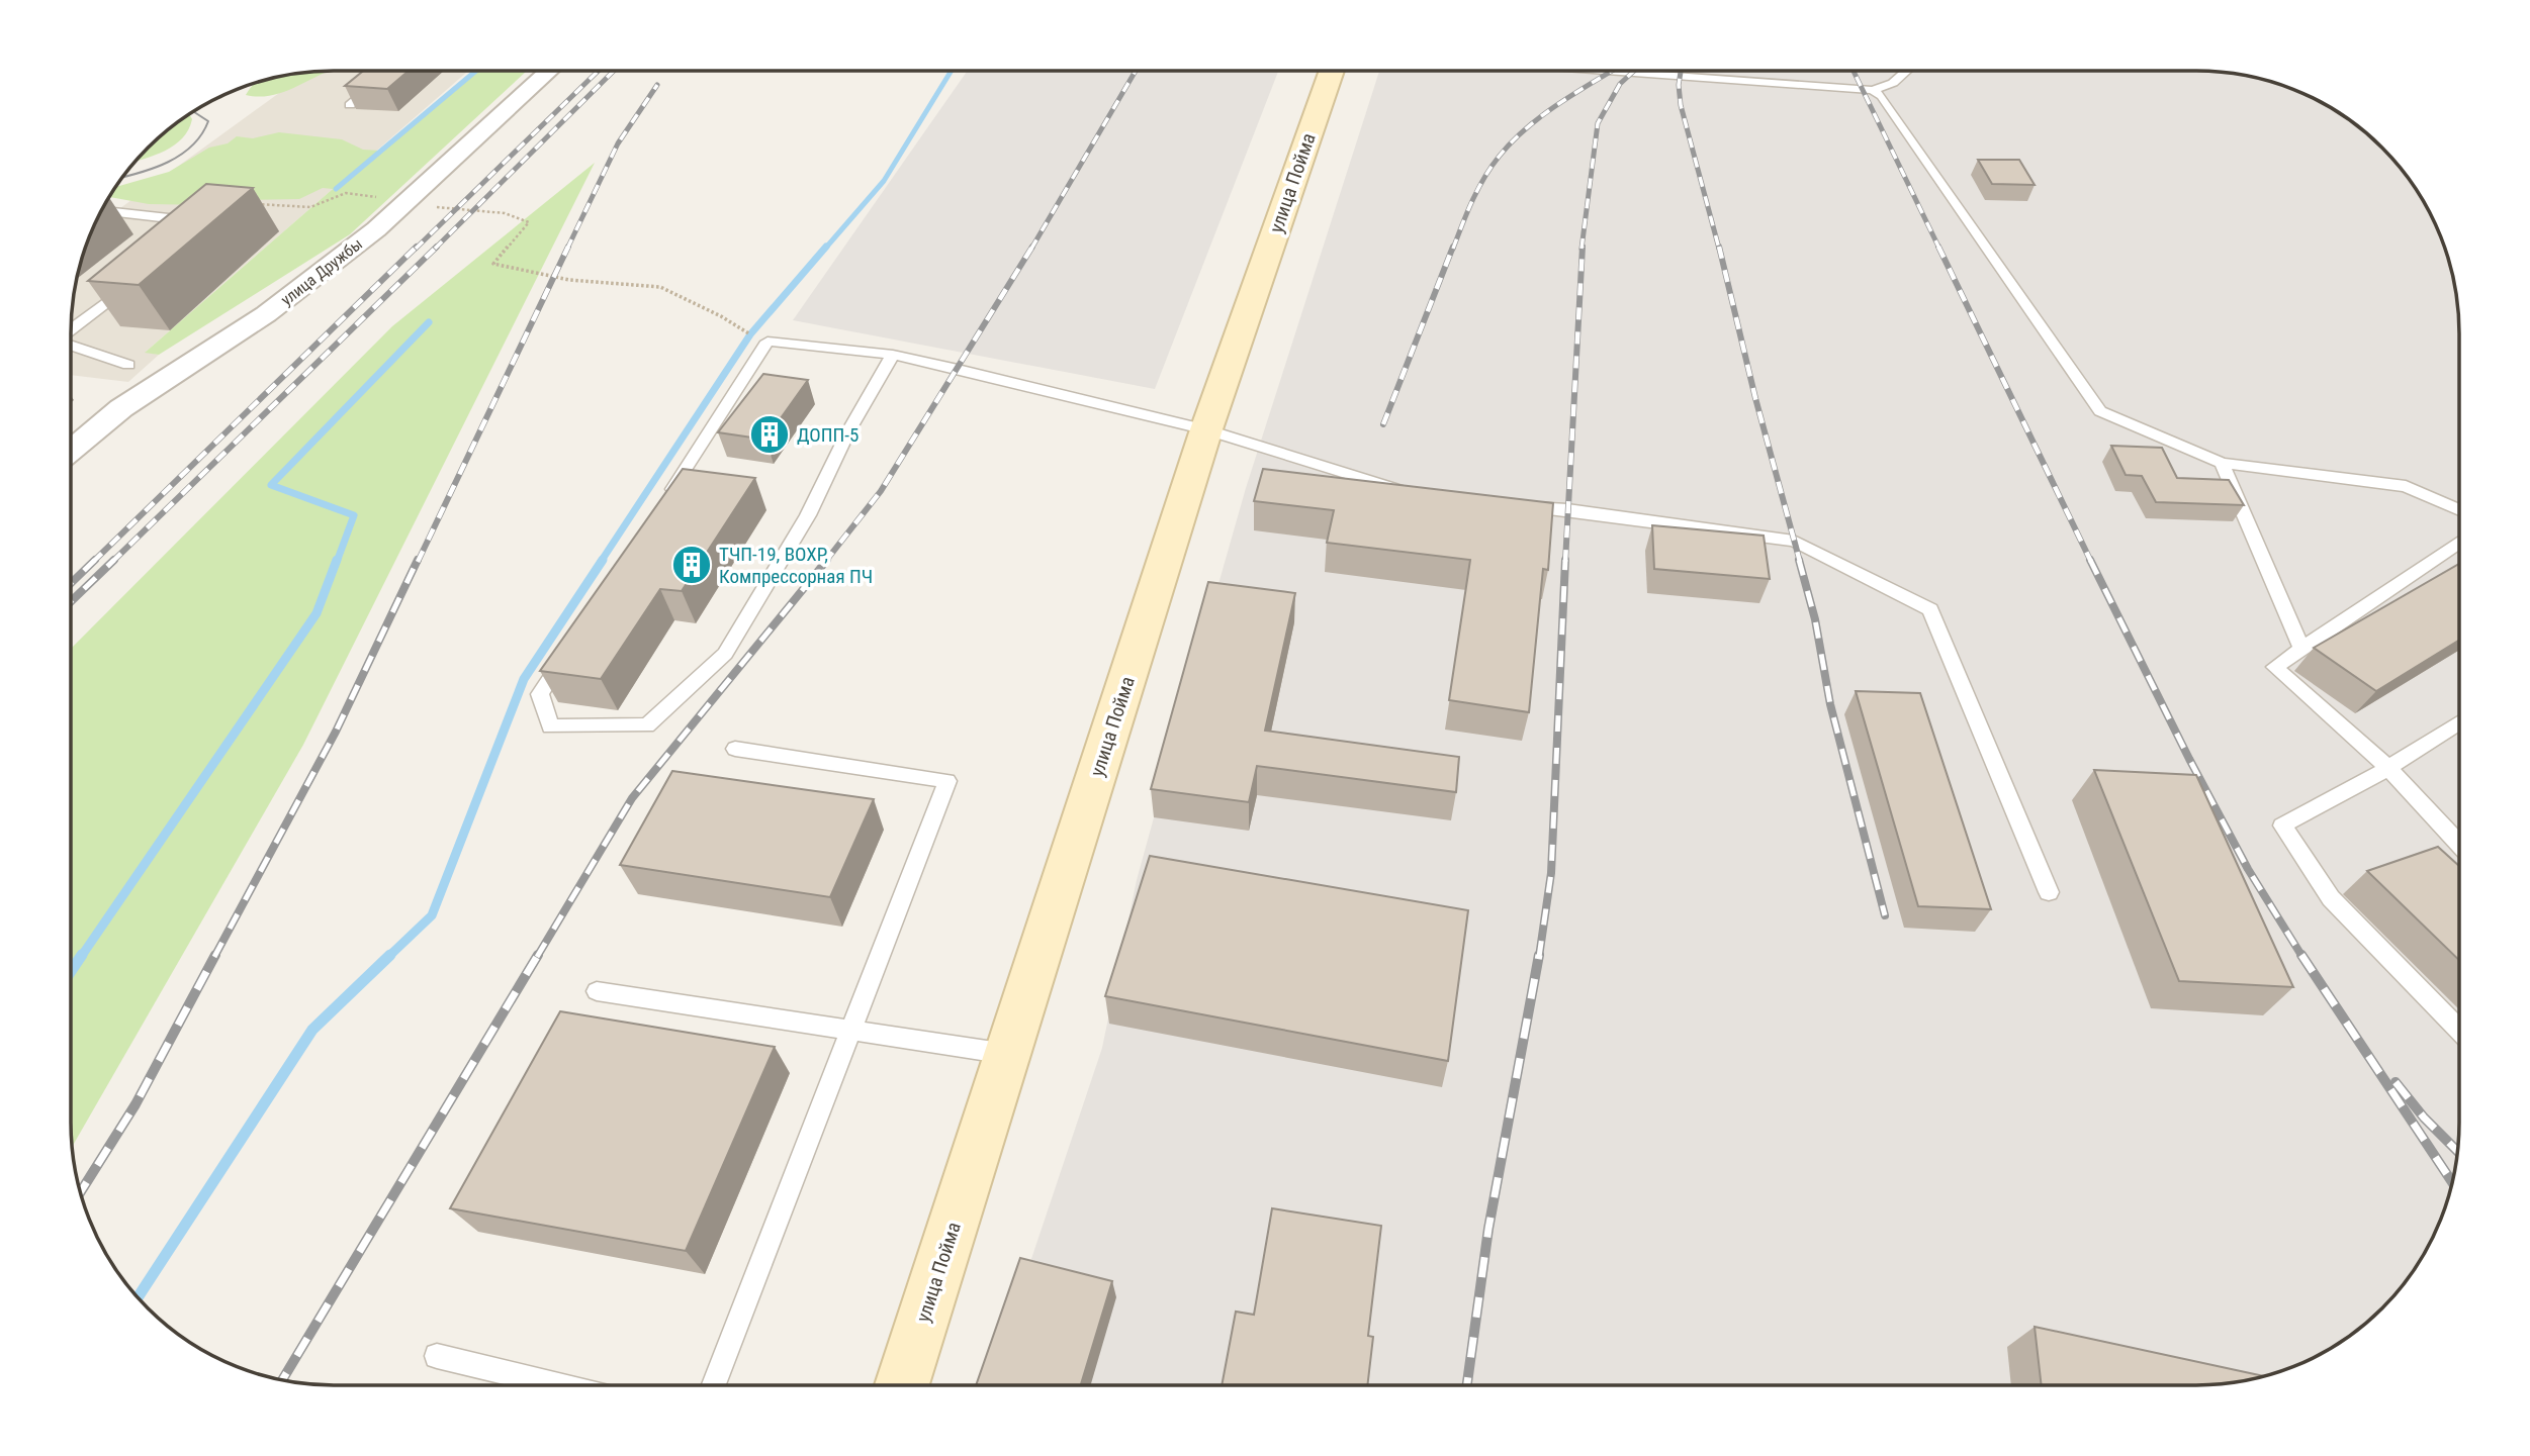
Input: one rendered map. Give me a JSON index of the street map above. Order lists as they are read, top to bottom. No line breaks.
{"streets":{"main road":["улица Пойма"],"street":["улица Дружбы"]},"places":{"building":["ДОПП-5","ТЧП-19, ВОХР, Компрессорная ПЧ"]}}
